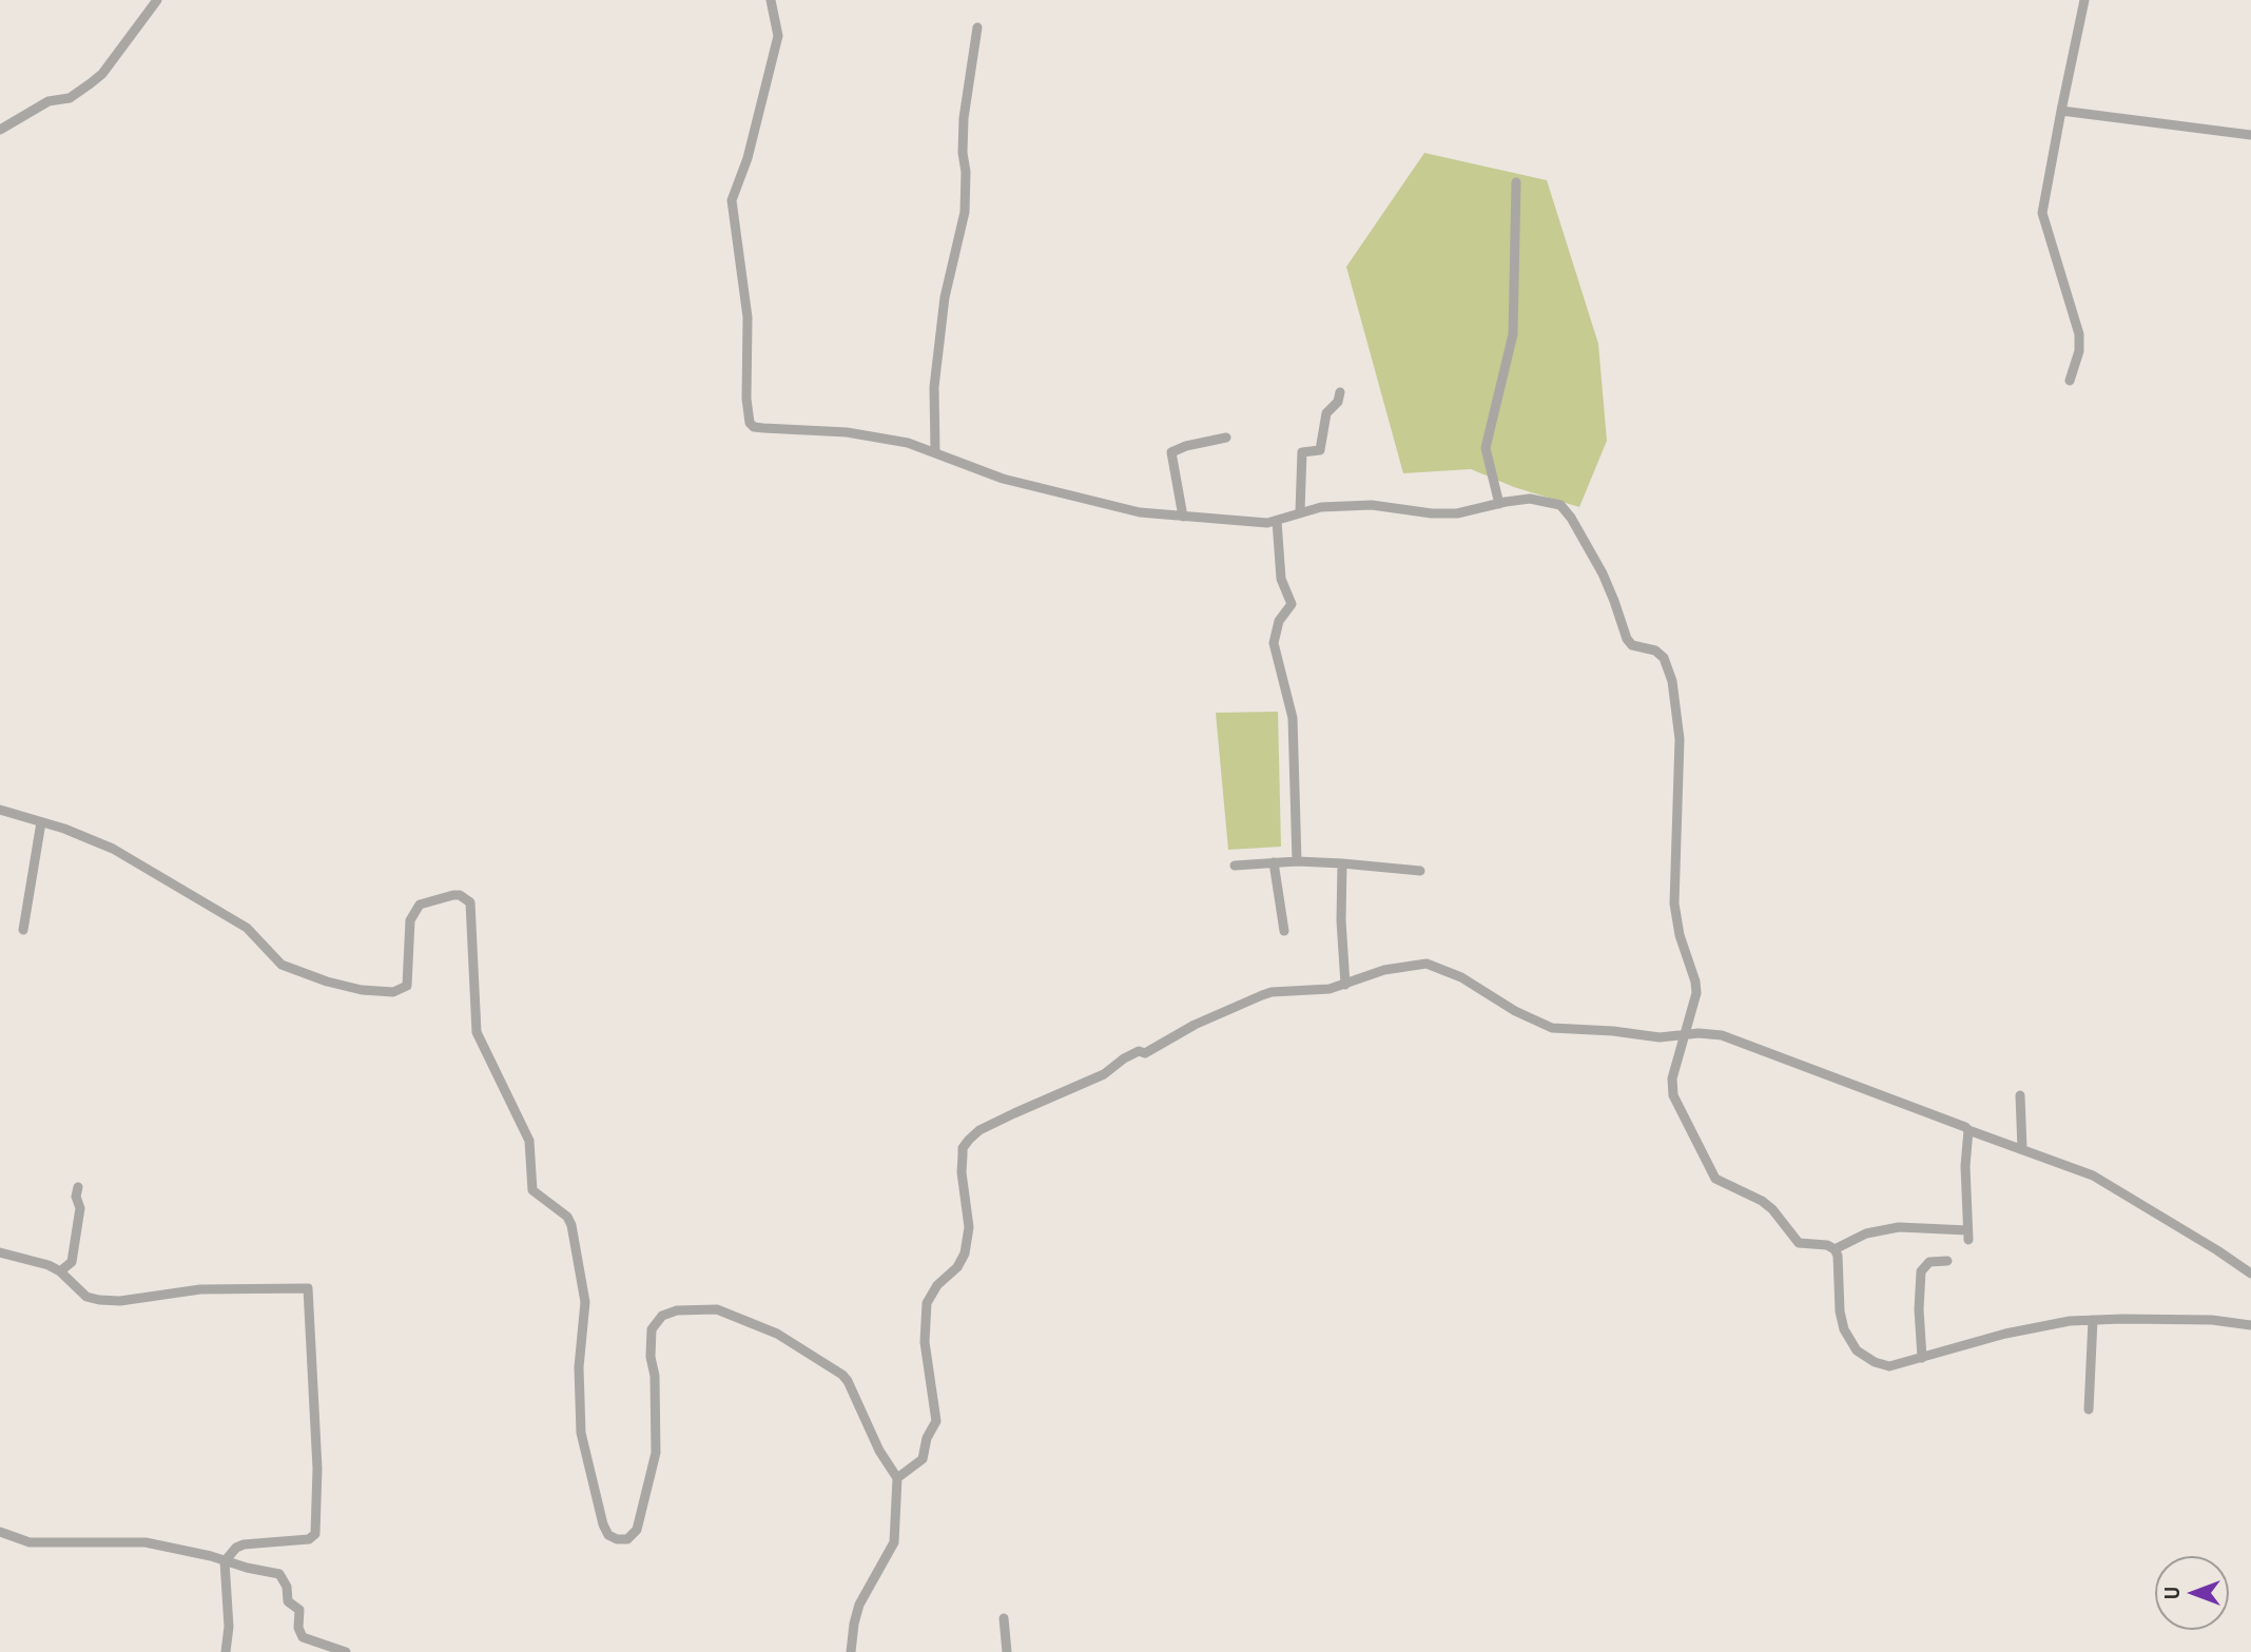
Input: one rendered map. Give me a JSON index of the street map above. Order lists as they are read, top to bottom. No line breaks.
{"north":"left"}
